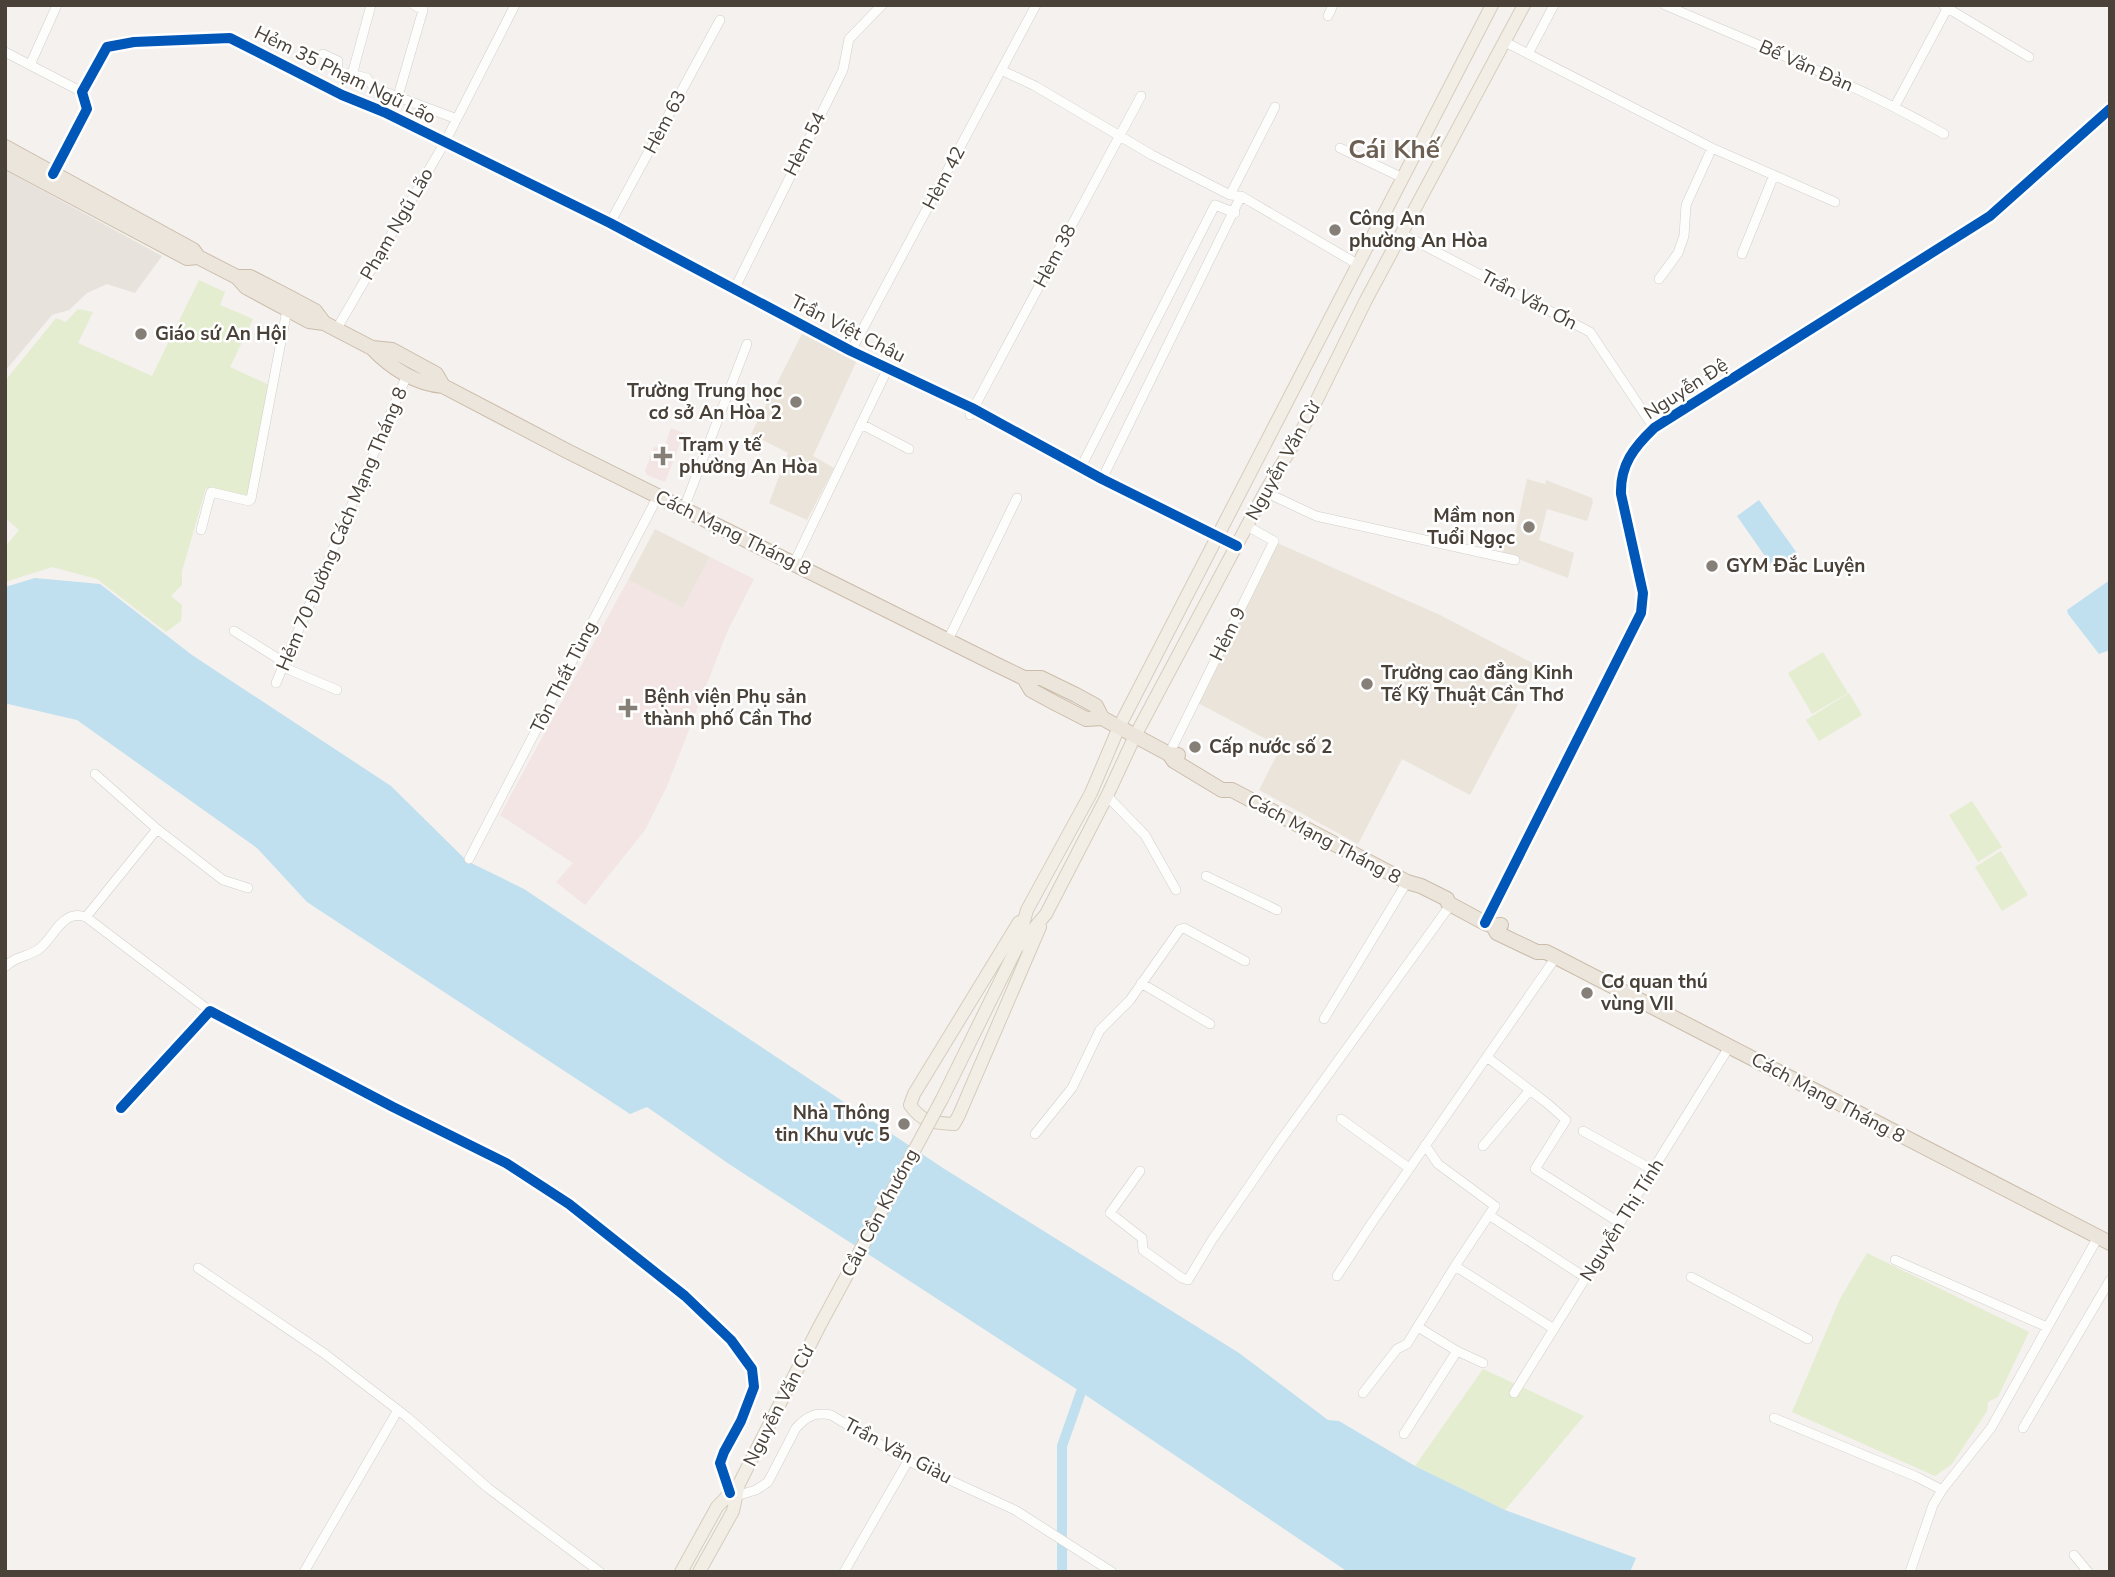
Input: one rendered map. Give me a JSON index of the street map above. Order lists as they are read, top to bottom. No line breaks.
{"streets":{"highway":["Cách Mạng Tháng 8"],"main road":["Nguyễn Văn Cừ","Cầu Cồn Khương"],"street":["Bế Văn Đàn","Hẻm 35 Phạm Ngũ Lão","Hèm 63","Hèm 54","Hèm 42","Phạm Ngũ Lão","Hèm 38","Trần Văn Ơn","Trần Việt Châu","Nguyễn Đệ","Hẻm 70 Đường Cách Mạng Tháng 8","Hẻm 9","Tôn Thất Tùng","Nguyễn Thị Tính","Trần Văn Giàu"]},"crossings":[["Hẻm 35 Phạm Ngũ Lão","Phạm Ngũ Lão"],["Hẻm 35 Phạm Ngũ Lão","Trần Việt Châu"],["Hèm 63","Trần Việt Châu"],["Hèm 54","Trần Việt Châu"],["Hèm 42","Trần Việt Châu"],["Phạm Ngũ Lão","Trần Việt Châu"],["Phạm Ngũ Lão","Cách Mạng Tháng 8"],["Hèm 38","Trần Việt Châu"],["Trần Văn Ơn","Nguyễn Đệ"],["Trần Văn Ơn","Nguyễn Văn Cừ"],["Trần Việt Châu","Nguyễn Văn Cừ"],["Nguyễn Đệ","Cách Mạng Tháng 8"],["Nguyễn Văn Cừ","Cách Mạng Tháng 8"],["Nguyễn Văn Cừ","Hẻm 9"],["Nguyễn Văn Cừ","Cầu Cồn Khương"],["Nguyễn Văn Cừ","Trần Văn Giàu"],["Hẻm 70 Đường Cách Mạng Tháng 8","Cách Mạng Tháng 8"],["Cách Mạng Tháng 8","Hẻm 9"],["Cách Mạng Tháng 8","Tôn Thất Tùng"],["Cách Mạng Tháng 8","Nguyễn Thị Tính"]],"districts":["Cái Khế"],"places":{"other":["Công An phường An Hòa","Giáo sứ An Hội","Trường Trung học cơ sở An Hòa 2","Mầm non Tuổi Ngọc","GYM Đắc Luyện","Trường cao đẳng Kinh Tế Kỹ Thuật Cần Thơ","Cấp nước số 2","Cơ quan thú vùng VII","Nhà Thông tin Khu vực 5"],"health":["Trạm y tế phường An Hòa","Bệnh viện Phụ sản thành phố Cần Thơ"]}}
